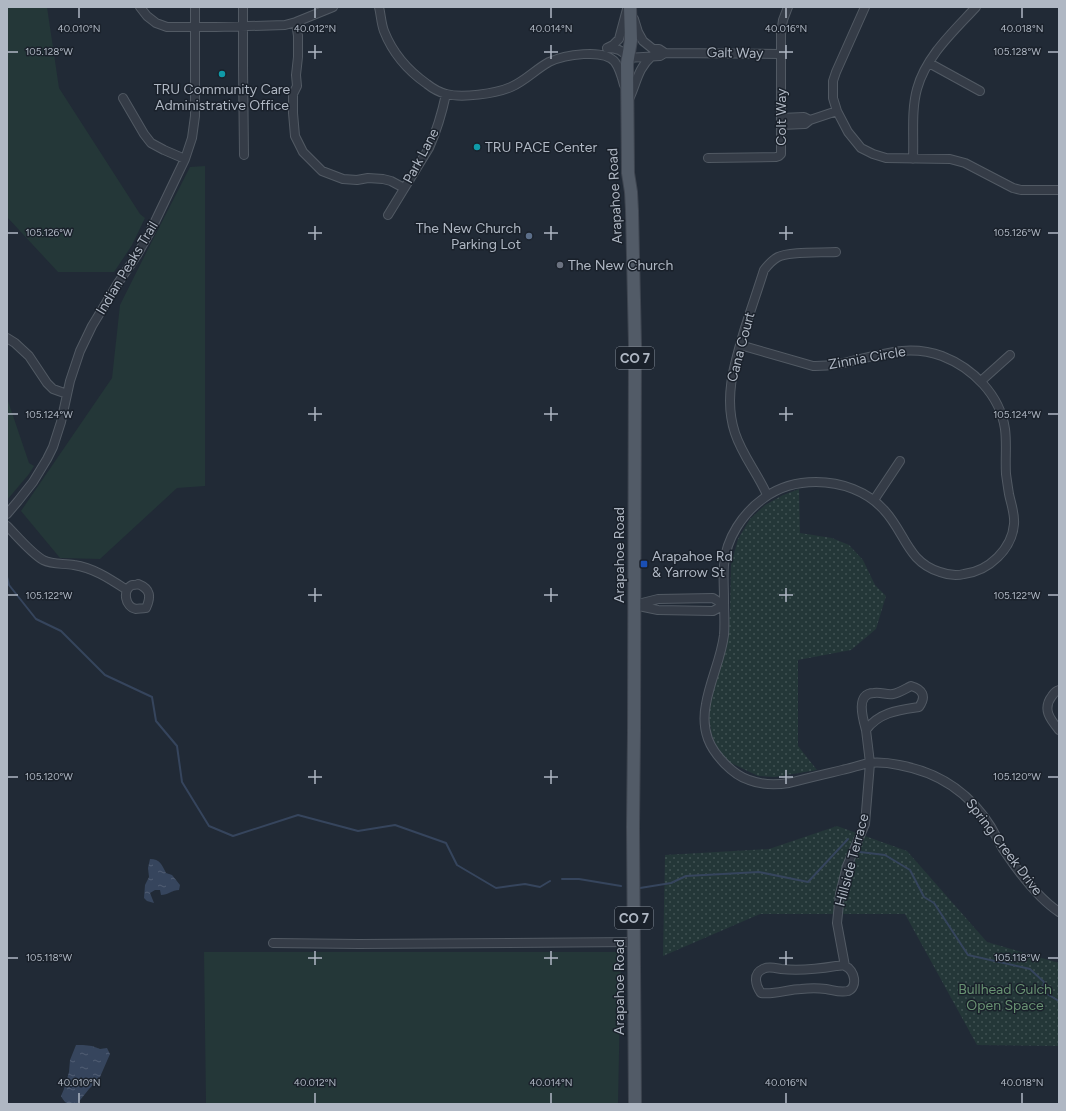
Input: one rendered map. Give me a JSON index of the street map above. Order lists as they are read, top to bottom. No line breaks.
{"streets":{"main road":["Arapahoe Road","CO 7"],"street":["Galt Way","Colt Way","Park Lane","Indian Peaks Trail","Cana Court","Zinnia Circle","Spring Creek Drive","Hillside Terrace"]},"crossings":[["Galt Way","Colt Way"],["Galt Way","Arapahoe Road"],["Cana Court","Zinnia Circle"],["Cana Court","Spring Creek Drive"],["Zinnia Circle","Spring Creek Drive"],["Spring Creek Drive","Hillside Terrace"]],"parks":["Bullhead Gulch Open Space"],"places":{"other":["TRU Community Care Administrative Office","TRU PACE Center","The New Church Parking Lot","The New Church"],"transit":["Arapahoe Rd & Yarrow St"]},"coordinates":["40.010°N","40.012°N","40.014°N","40.016°N","40.018°N","105.128°W","105.126°W","105.124°W","105.122°W","105.120°W","105.118°W"]}
